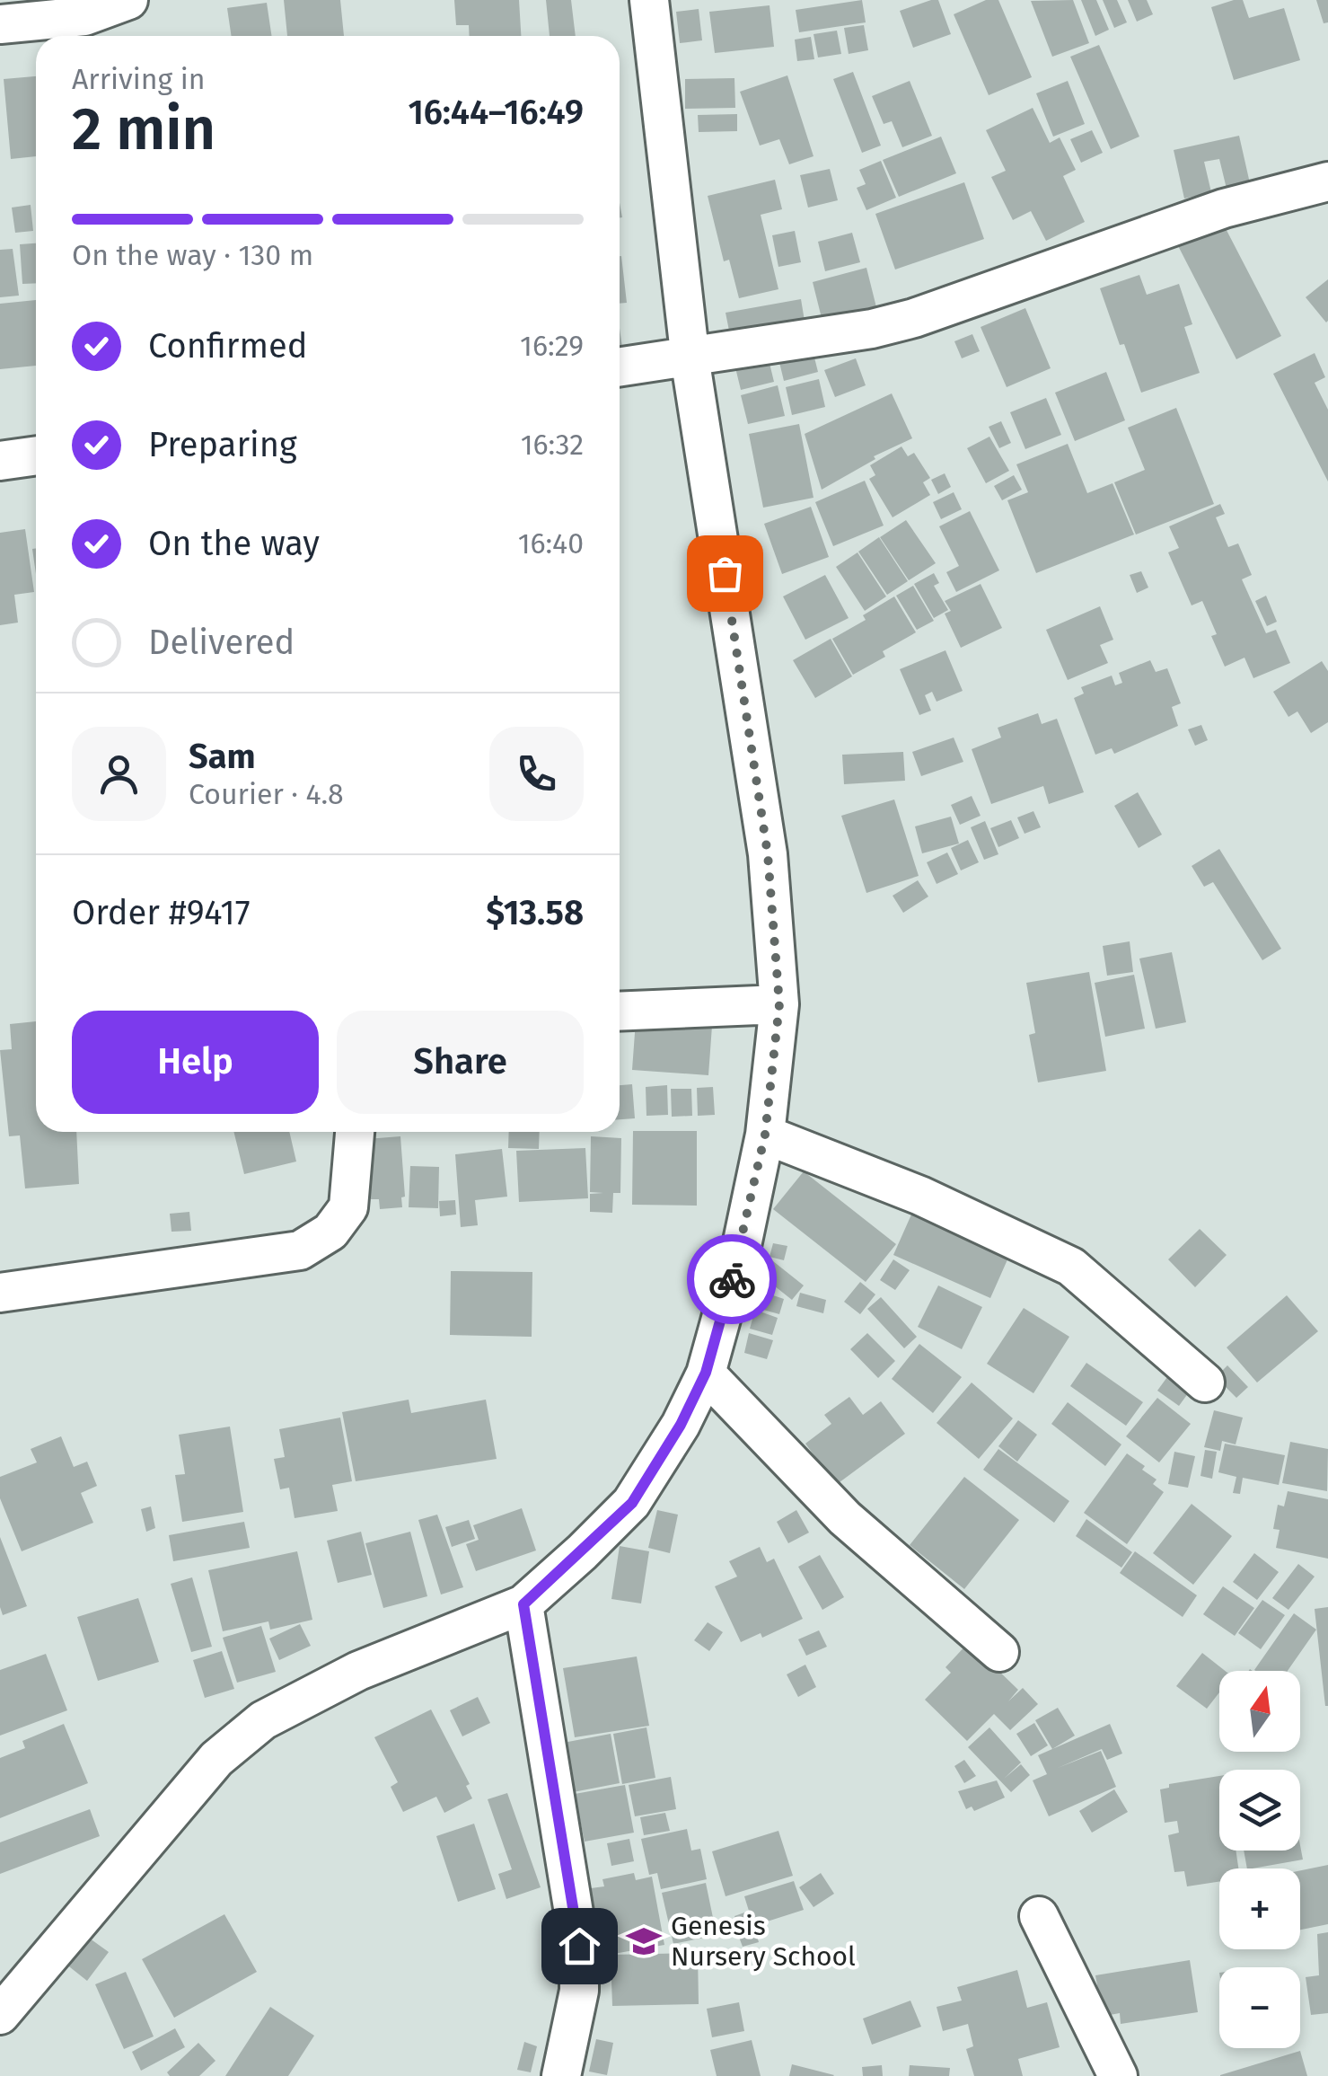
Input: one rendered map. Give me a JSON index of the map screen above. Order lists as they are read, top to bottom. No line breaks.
{"places":{"school or university":["Genesis Nursery School"]},"north":"top","page":{"heading":["2 min","Arriving in","16:44–16:49"],"panel":["Sam","Courier · 4.8","Order #9417","$13.58"],"bar":"On the way · 130 m","list":[["Confirmed","16:29"],["Preparing","16:32"],["On the way","16:40"],"Delivered"],"buttons":["Help","Share"],"map_buttons":["+","−"]}}
